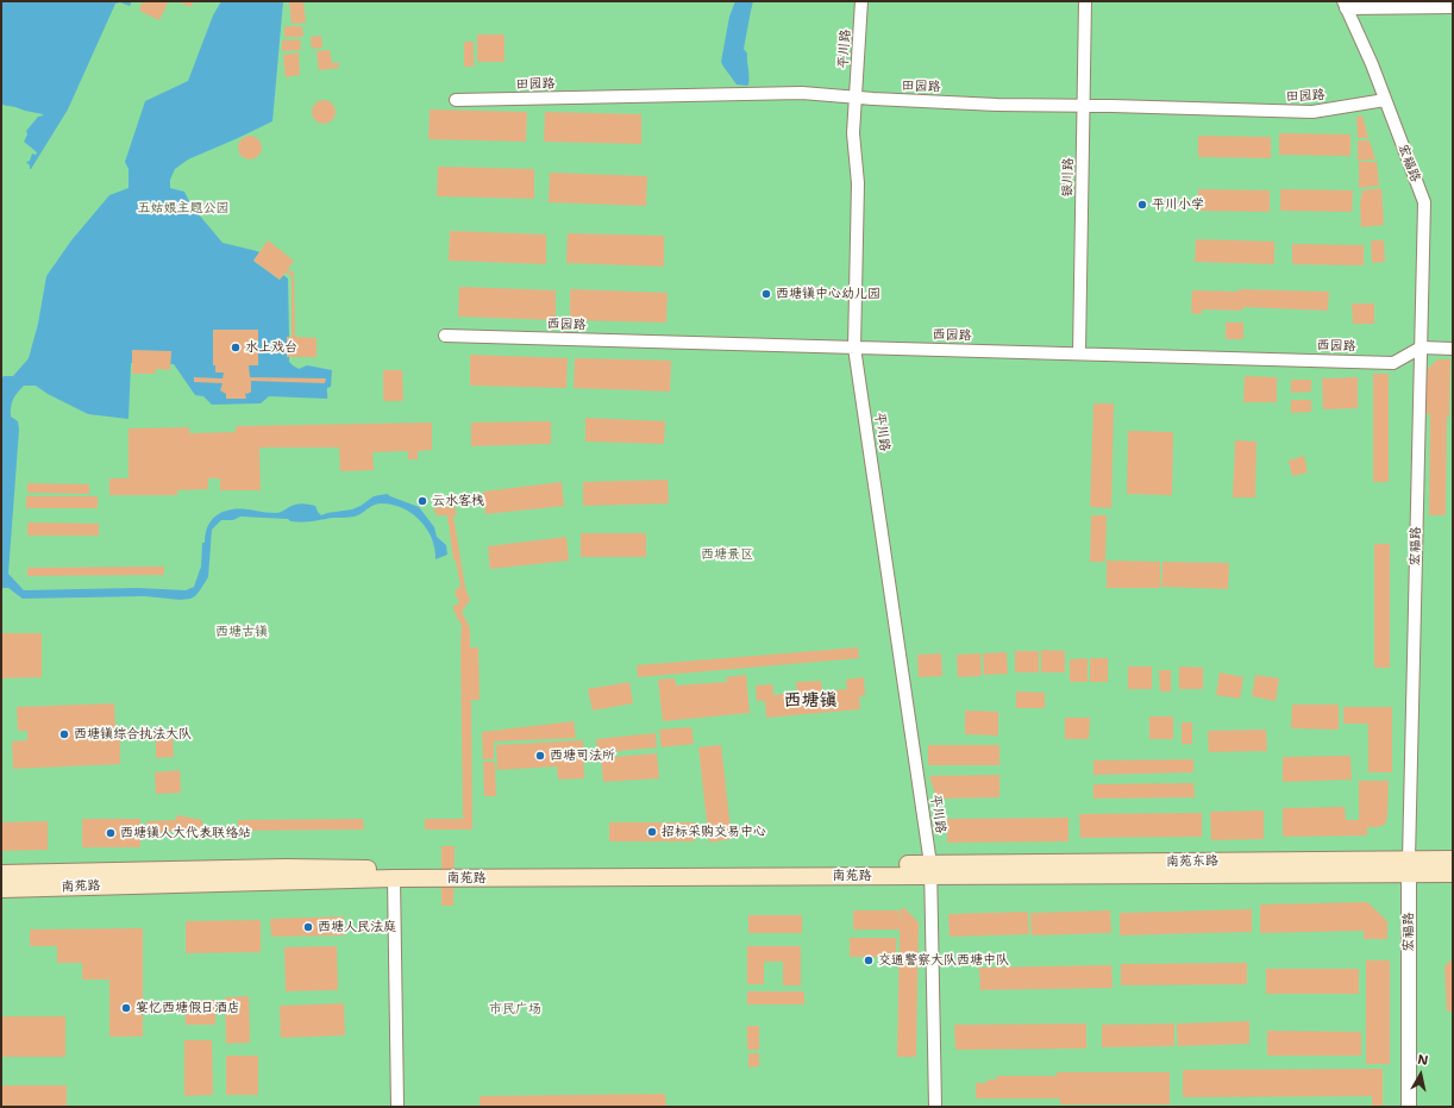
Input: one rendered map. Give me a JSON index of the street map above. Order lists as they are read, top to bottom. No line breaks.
{"streets":{"main road":["南苑东路","南苑路"],"street":["平川路","田园路","宏福路","银川路","西园路"]},"crossings":[["平川路","田园路"],["平川路","西园路"],["平川路","南苑东路"],["平川路","南苑路"],["田园路","宏福路"],["田园路","银川路"],["宏福路","西园路"],["宏福路","南苑东路"],["银川路","西园路"],["南苑东路","南苑路"]],"districts":["西塘镇"],"parks":["五姑娘主题公园","西塘景区","西塘古镇","市民广场"],"places":["平川小学","西塘镇中心幼儿园","水上戏台","云水客栈","西塘镇综合执法大队","西塘司法所","招标采购交易中心","西塘镇人大代表联络站","西塘人民法庭","交通警察大队西塘中队","宴忆西塘假日酒店"],"north":"top"}
